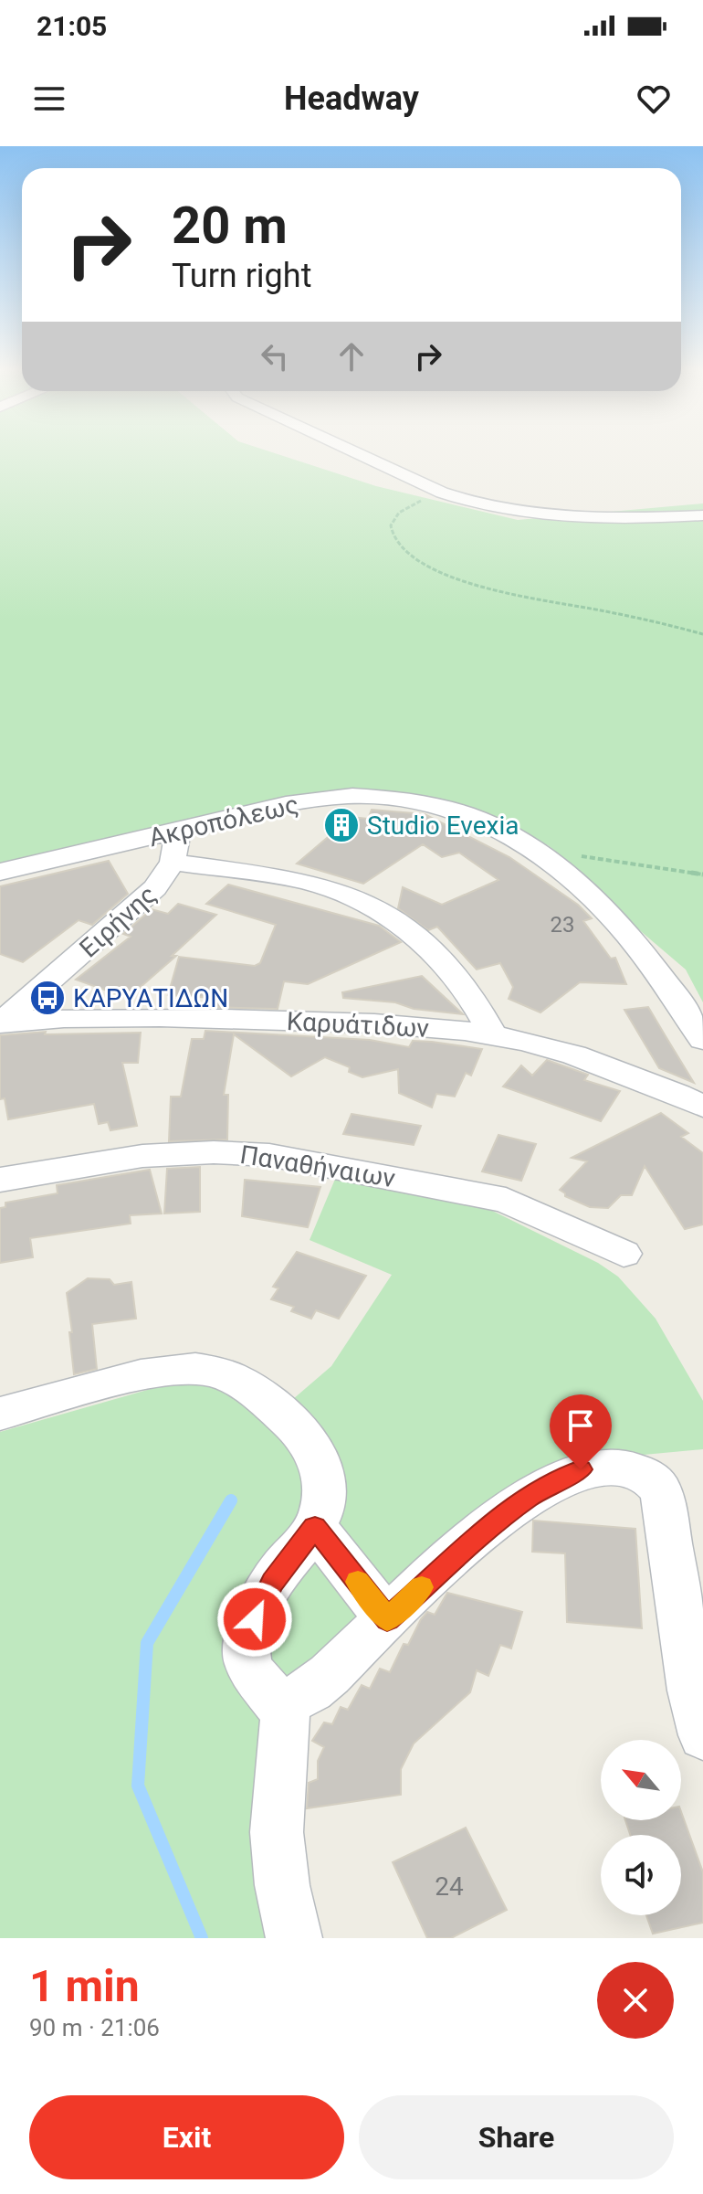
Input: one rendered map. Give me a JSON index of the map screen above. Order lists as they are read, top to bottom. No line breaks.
{"streets":{"street":["Ακροπόλεως","Ειρήνης","Καρυάτιδων","Παναθήναιων"]},"crossings":[["Ακροπόλεως","Ειρήνης"],["Ειρήνης","Καρυάτιδων"]],"places":{"building":["Studio Evexia"],"bus stop":["ΚΑΡΥΑΤΙΔΩΝ"]},"house_numbers":["23","24"],"north":"top left","page":{"status":"21:05","header":"Headway","turn":["20 m","Turn right"],"heading":["1 min","90 m · 21:06"],"buttons":["Exit","Share"]}}
